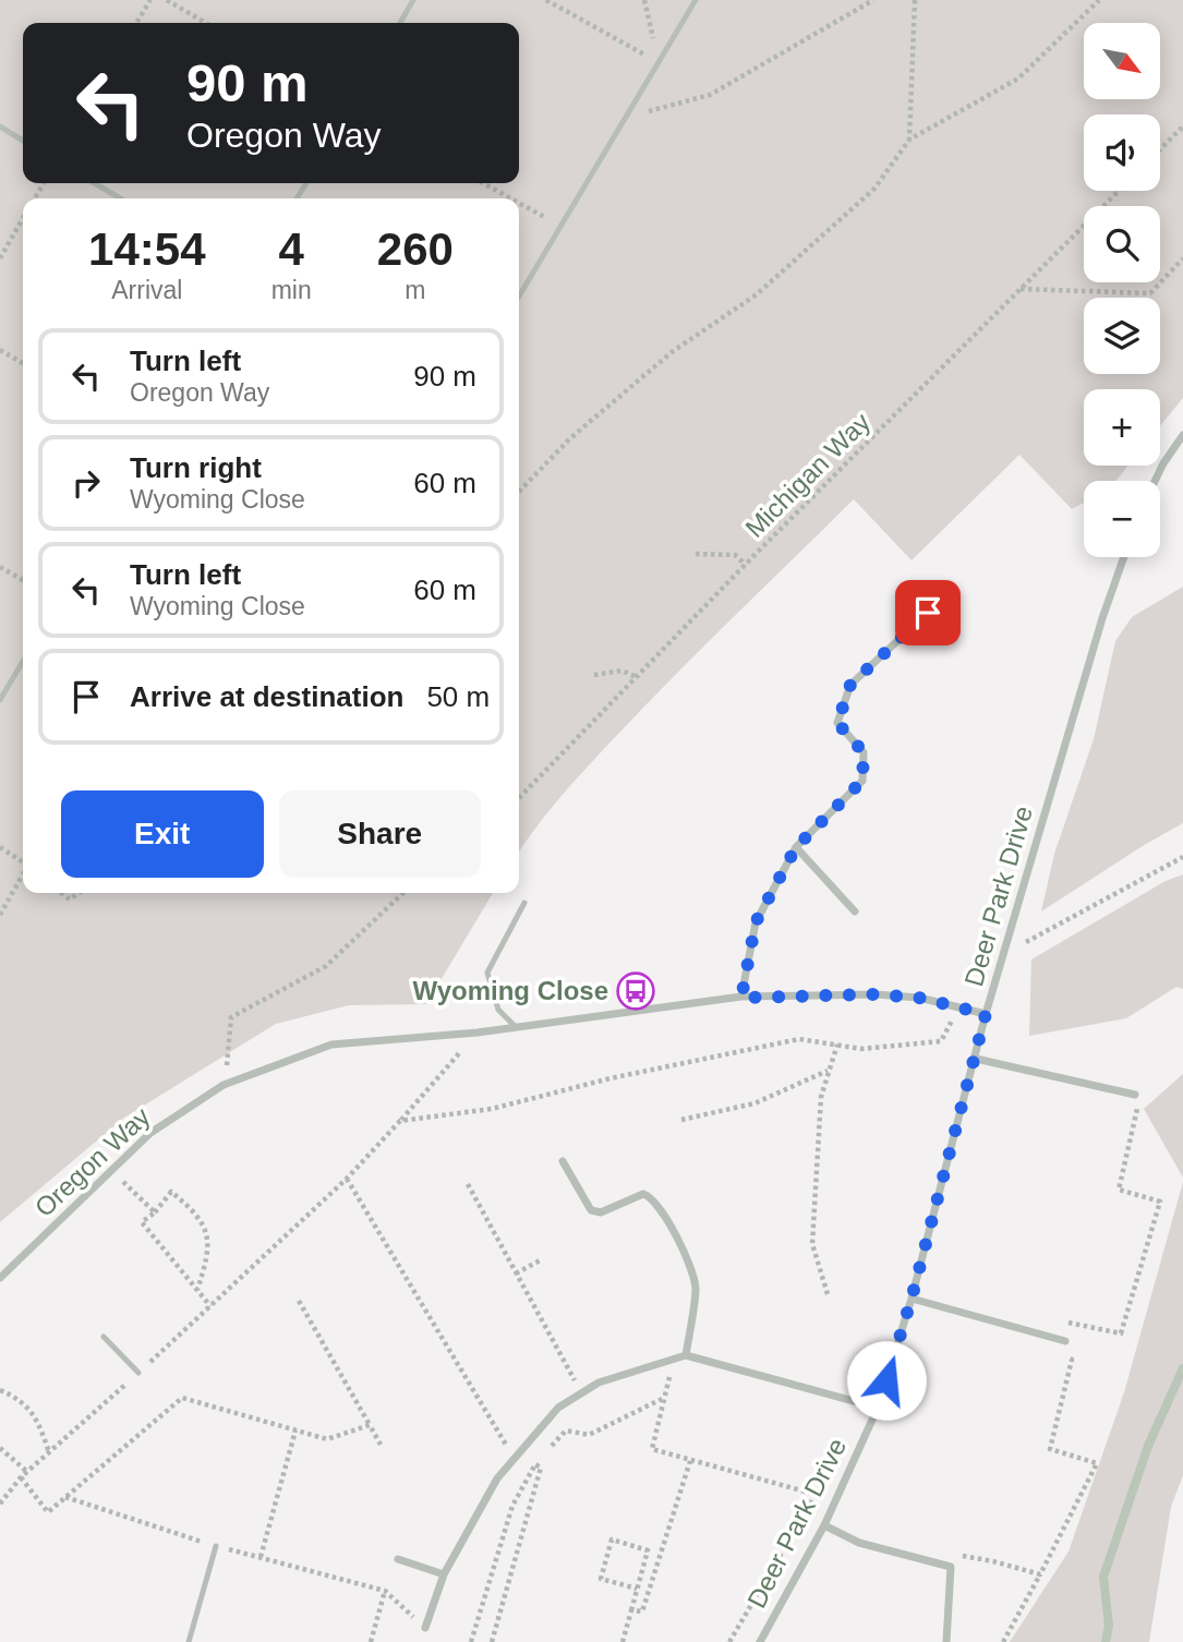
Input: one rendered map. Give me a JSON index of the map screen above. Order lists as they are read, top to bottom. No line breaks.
{"streets":{"street":["Deer Park Drive","Oregon Way"],"path":["Michigan Way"]},"crossings":[["Deer Park Drive","Oregon Way"]],"places":{"bus stop":["Wyoming Close"]},"north":"bottom right","page":{"map_buttons":["+","−"],"turn":["90 m","Oregon Way"],"eta":["14:54","Arrival","4","min","260","m"],"list":[{"name":"Turn left","note":"Oregon Way","value":"90 m"},{"name":"Turn right","note":"Wyoming Close","value":"60 m"},{"name":"Turn left","note":"Wyoming Close","value":"60 m"},{"name":"Arrive at destination","value":"50 m"}],"buttons":["Exit","Share"]}}
